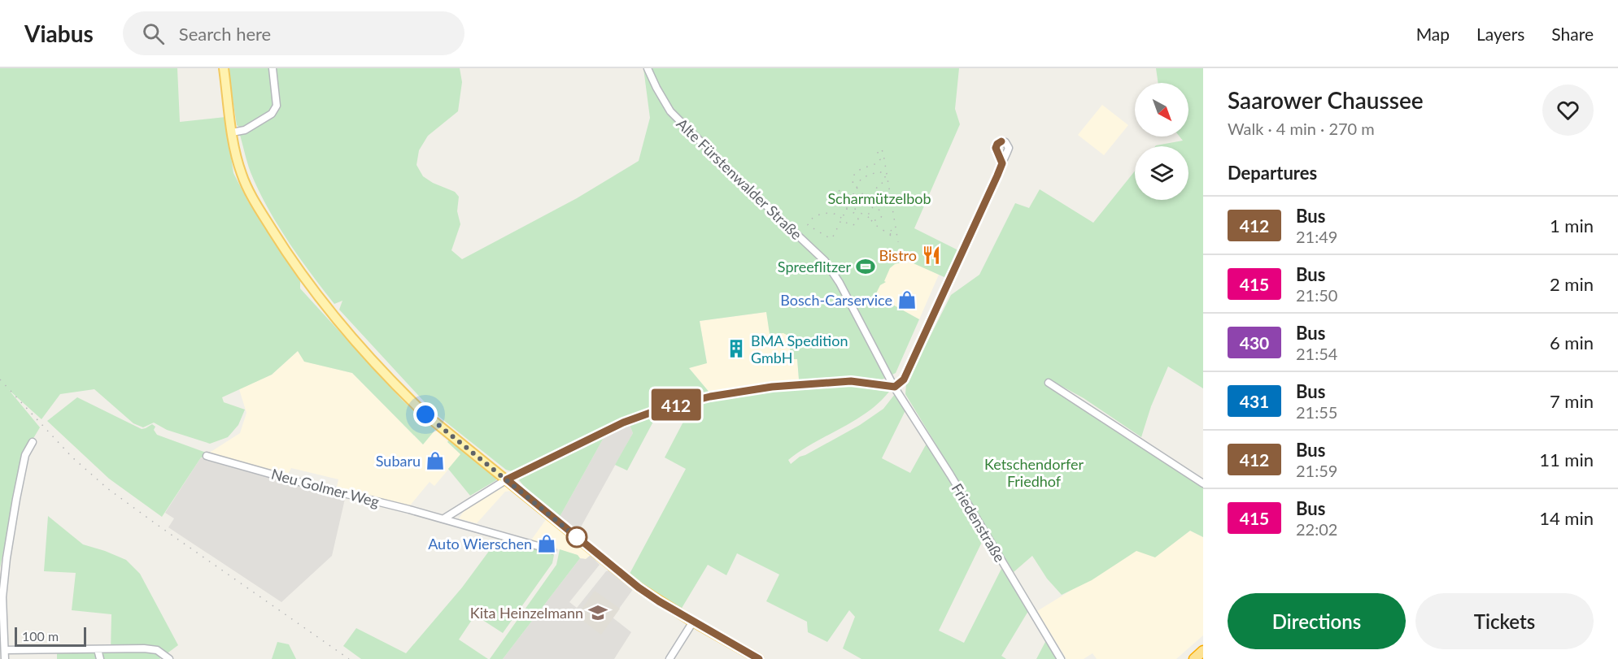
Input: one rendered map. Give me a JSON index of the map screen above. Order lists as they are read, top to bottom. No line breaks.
{"streets":{"street":["Alte Fürstenwalder Straße","Neu Golmer Weg","Friedenstraße"]},"crossings":[["Alte Fürstenwalder Straße","Friedenstraße"]],"parks":["Scharmützelbob","Ketschendorfer Friedhof"],"places":{"restaurant":["Bistro"],"sports":["Spreeflitzer"],"shop":["Bosch-Carservice","Subaru","Auto Wierschen"],"building":["BMA Spedition GmbH"],"school or university":["Kita Heinzelmann"]},"lines":["bus line 412"],"scale_bar":"100 m","north":"bottom right","page":{"header":"Viabus","search":"Search here","nav":["Map","Layers","Share"],"on_map":"412","heading":[["Saarower Chaussee","Walk · 4 min · 270 m"],"Departures"],"list":[{"mark":"412","name":"Bus","note":"21:49","value":"1 min"},{"mark":"415","name":"Bus","note":"21:50","value":"2 min"},{"mark":"430","name":"Bus","note":"21:54","value":"6 min"},{"mark":"431","name":"Bus","note":"21:55","value":"7 min"},{"mark":"412","name":"Bus","note":"21:59","value":"11 min"},{"mark":"415","name":"Bus","note":"22:02","value":"14 min"}],"buttons":["Directions","Tickets"],"scale":"100 m"}}
